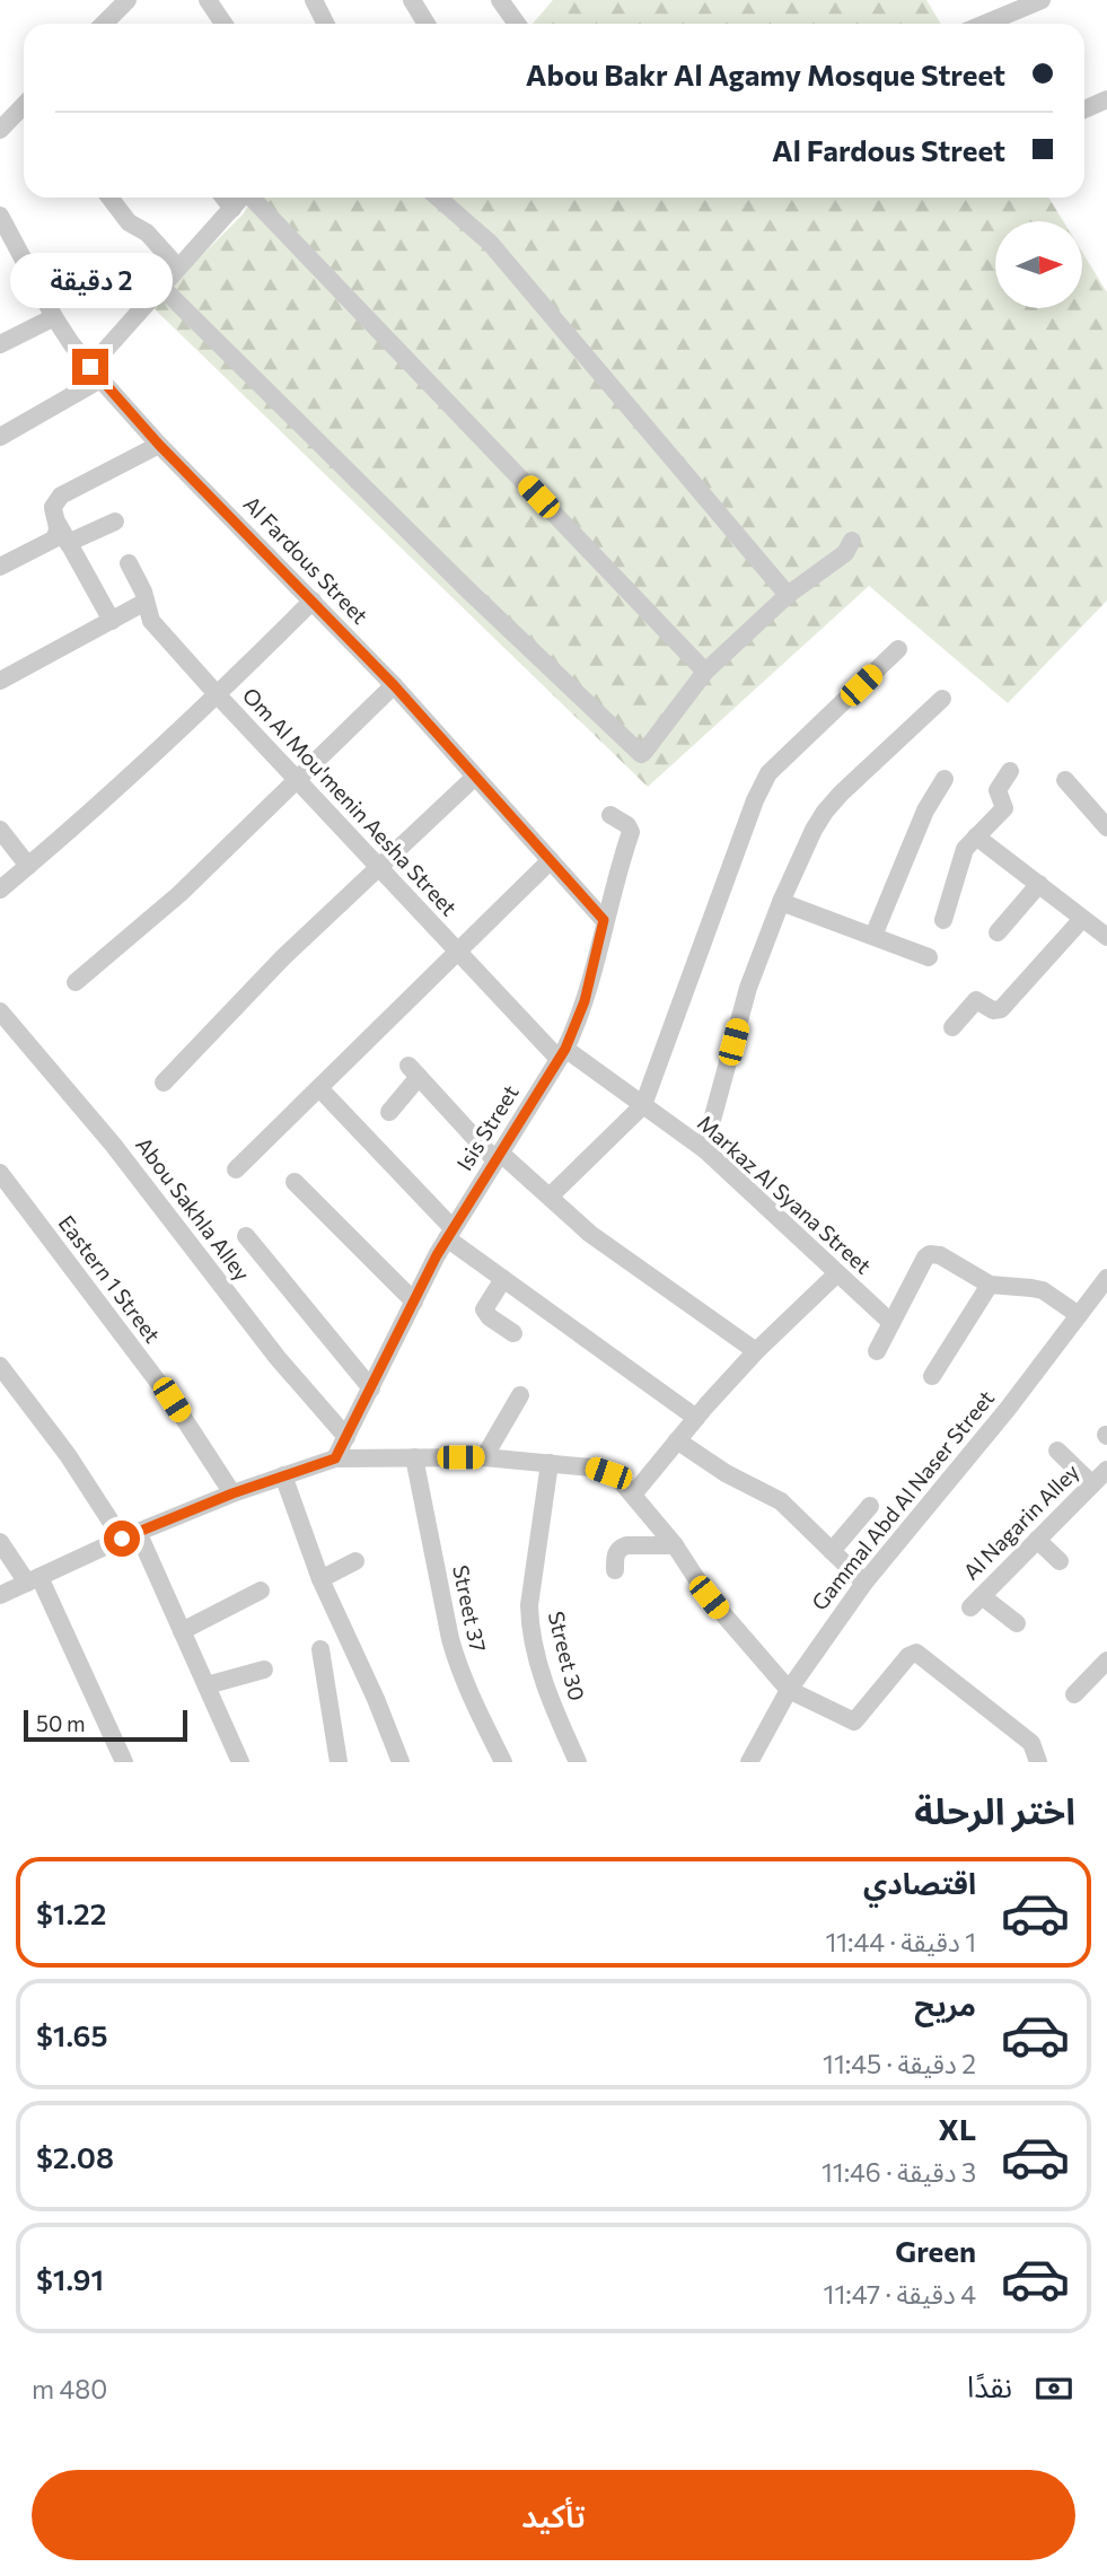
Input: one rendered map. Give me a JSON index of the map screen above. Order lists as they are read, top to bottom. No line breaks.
{"streets":{"street":["Al Fardous Street","Om Al Mou'menin Aesha Street","Isis Street","Markaz Al Syana Street","Abou Sakhla Alley","Eastern 1 Street","Gammal Abd Al Naser Street","Al Nagarin Alley","Street 37","Street 30"]},"crossings":[["Al Fardous Street","Isis Street"],["Om Al Mou'menin Aesha Street","Isis Street"],["Om Al Mou'menin Aesha Street","Markaz Al Syana Street"],["Isis Street","Markaz Al Syana Street"],["Isis Street","Abou Sakhla Alley"]],"scale_bar":"50 m","north":"right","page":{"banner":["Abou Bakr Al Agamy Mosque Street","Al Fardous Street"],"bubble":"2 دقيقة","scale":"50 m","heading":"اختر الرحلة","list":[{"name":"اقتصادي","note":"1 دقيقة · 11:44","value":"$1.22"},{"name":"مريح","note":"2 دقيقة · 11:45","value":"$1.65"},{"name":"XL","note":"3 دقيقة · 11:46","value":"$2.08"},{"name":"Green","note":"4 دقيقة · 11:47","value":"$1.91"}],"pay":["نقدًا","480 m"],"buttons":"تأكيد"}}
